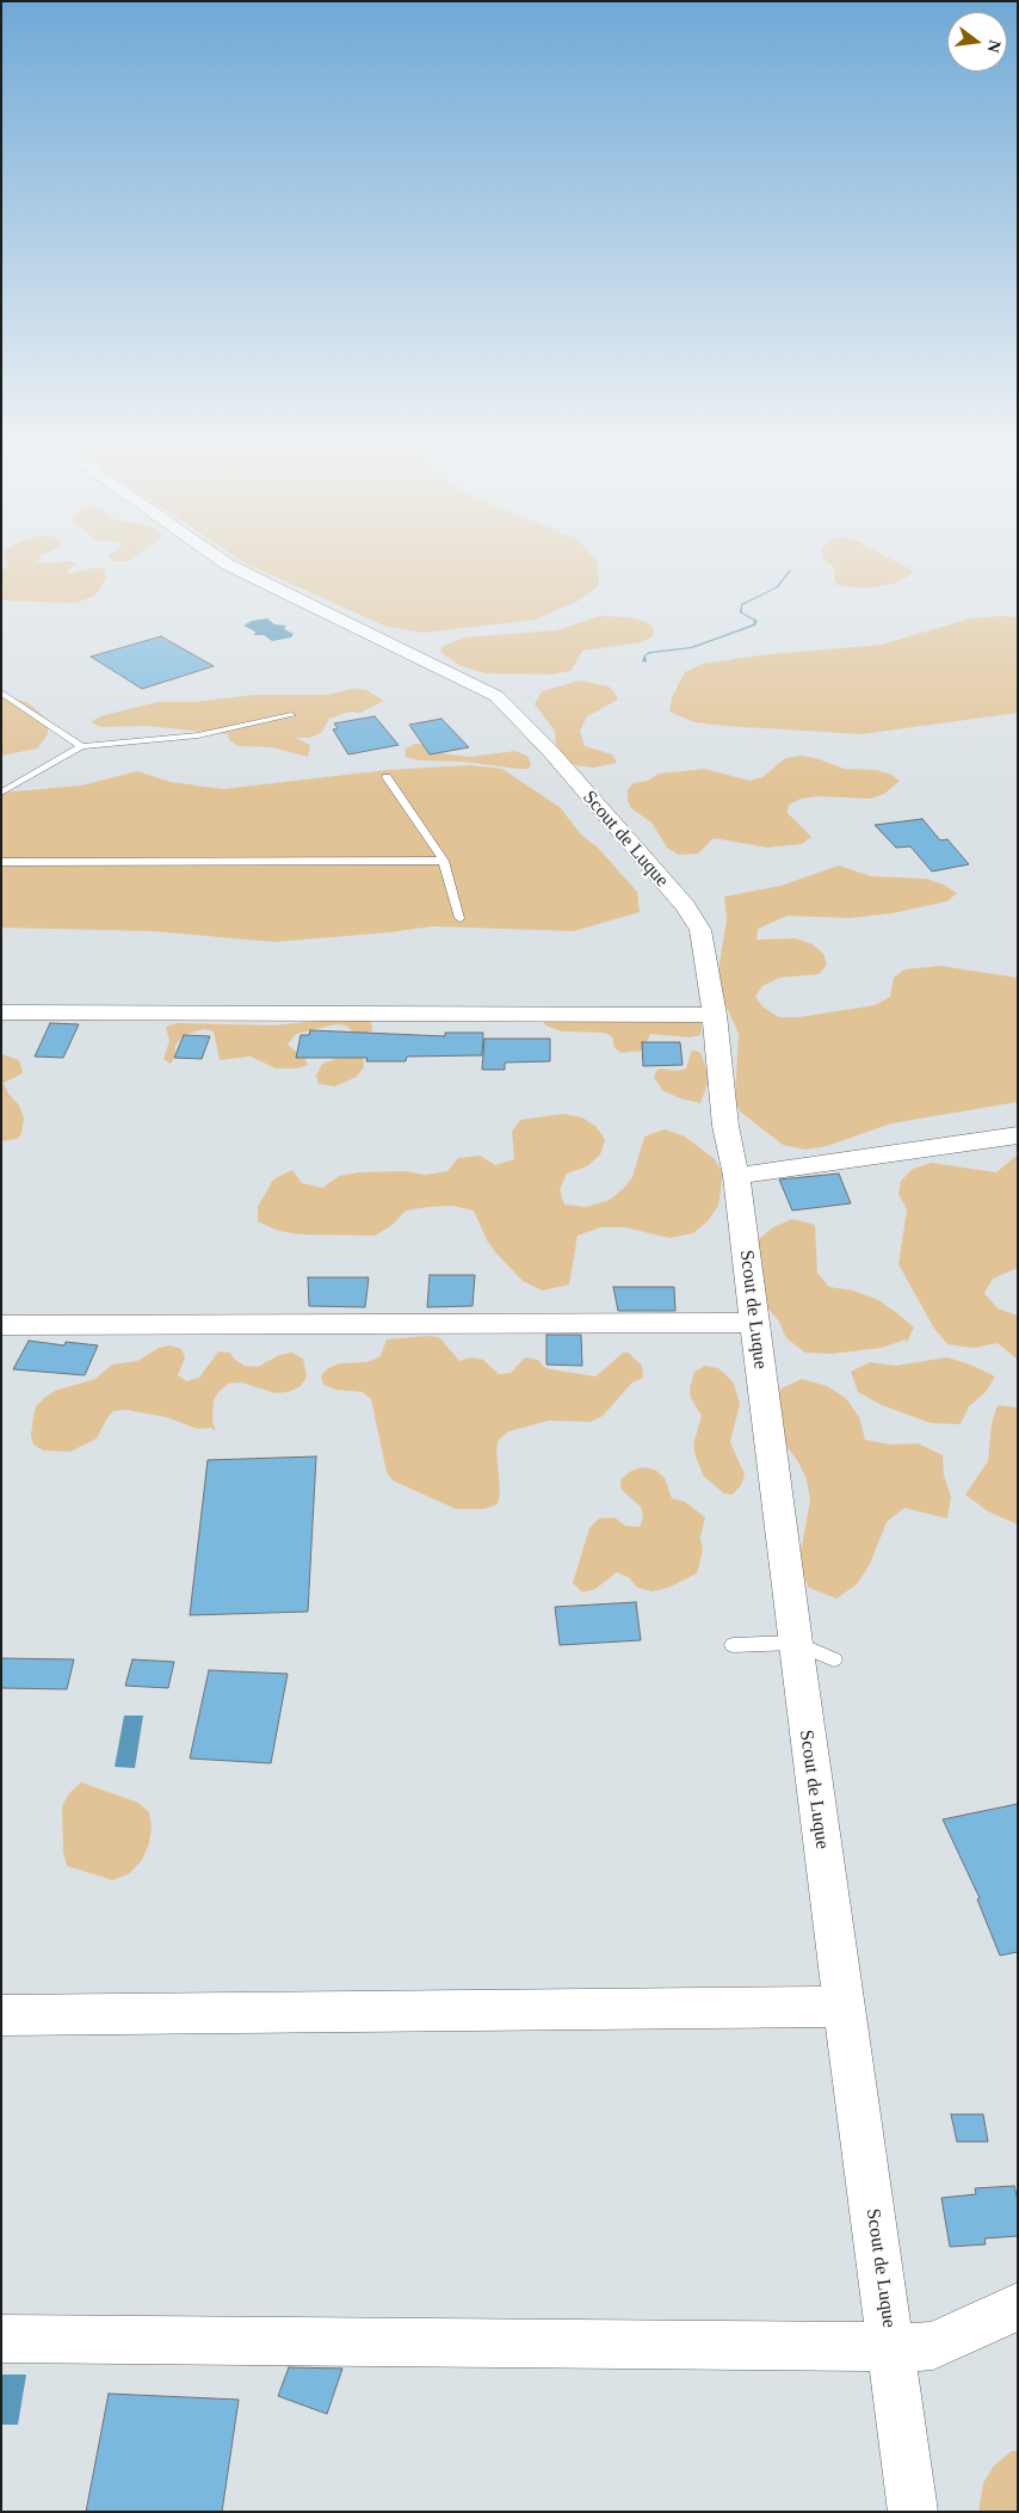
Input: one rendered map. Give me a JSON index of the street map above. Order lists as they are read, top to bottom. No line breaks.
{"streets":{"street":["Scout de Luque"]},"north":"right"}
